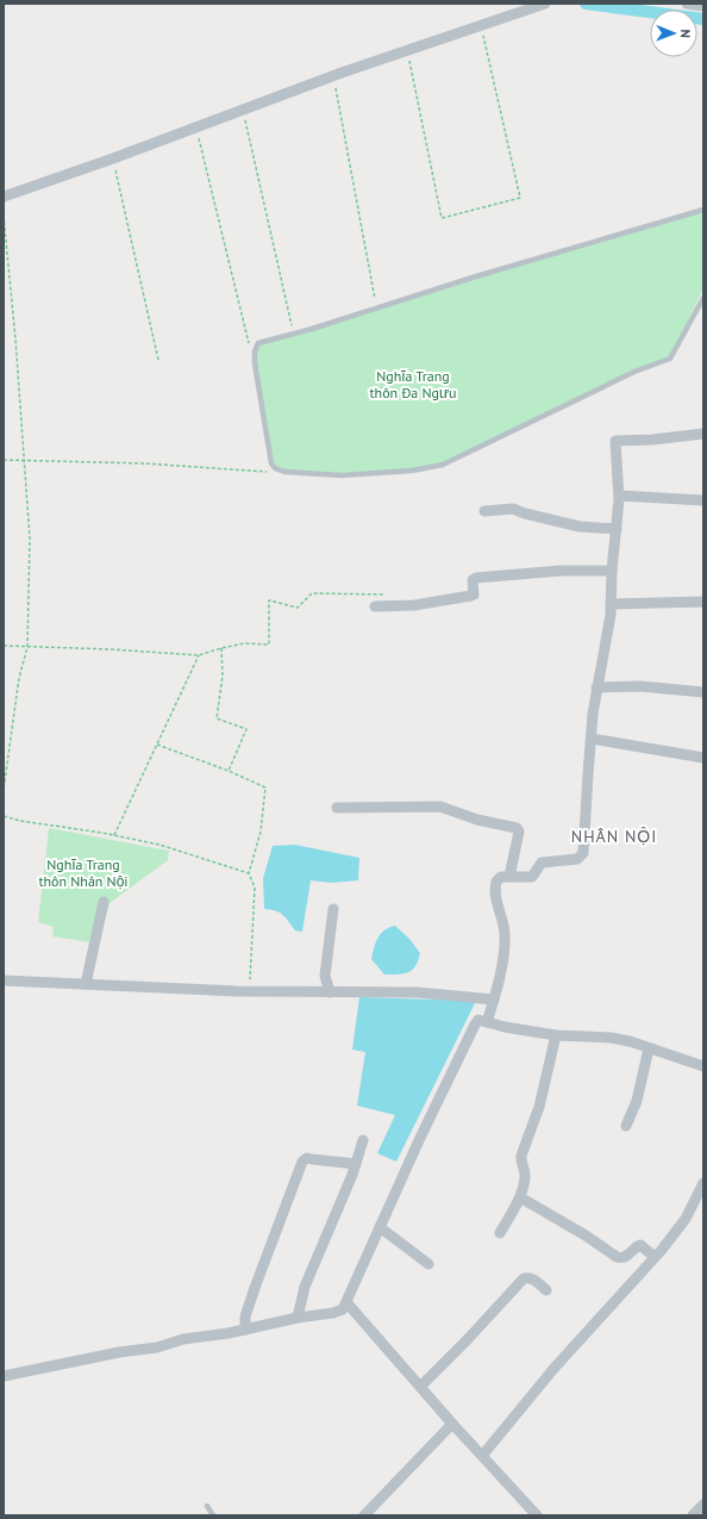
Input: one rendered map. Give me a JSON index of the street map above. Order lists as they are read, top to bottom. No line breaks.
{"districts":["NHÂN NỘI"],"parks":["Nghĩa Trang thôn Đa Ngưu","Nghĩa Trang thôn Nhân Nội"],"north":"right"}
